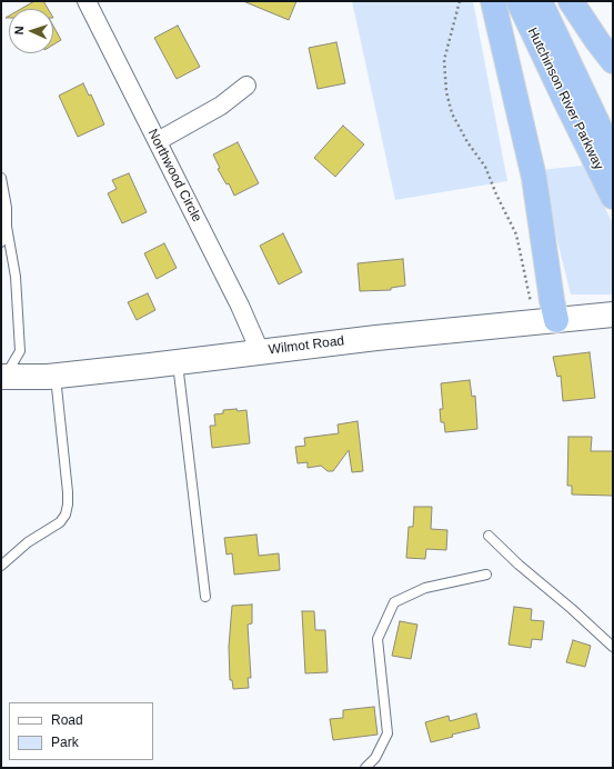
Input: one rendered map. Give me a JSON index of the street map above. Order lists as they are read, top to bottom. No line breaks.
{"streets":{"highway":["Hutchinson River Parkway"],"street":["Northwood Circle","Wilmot Road"]},"crossings":[["Northwood Circle","Wilmot Road"]],"legend":["Road","Park"],"north":"left"}
